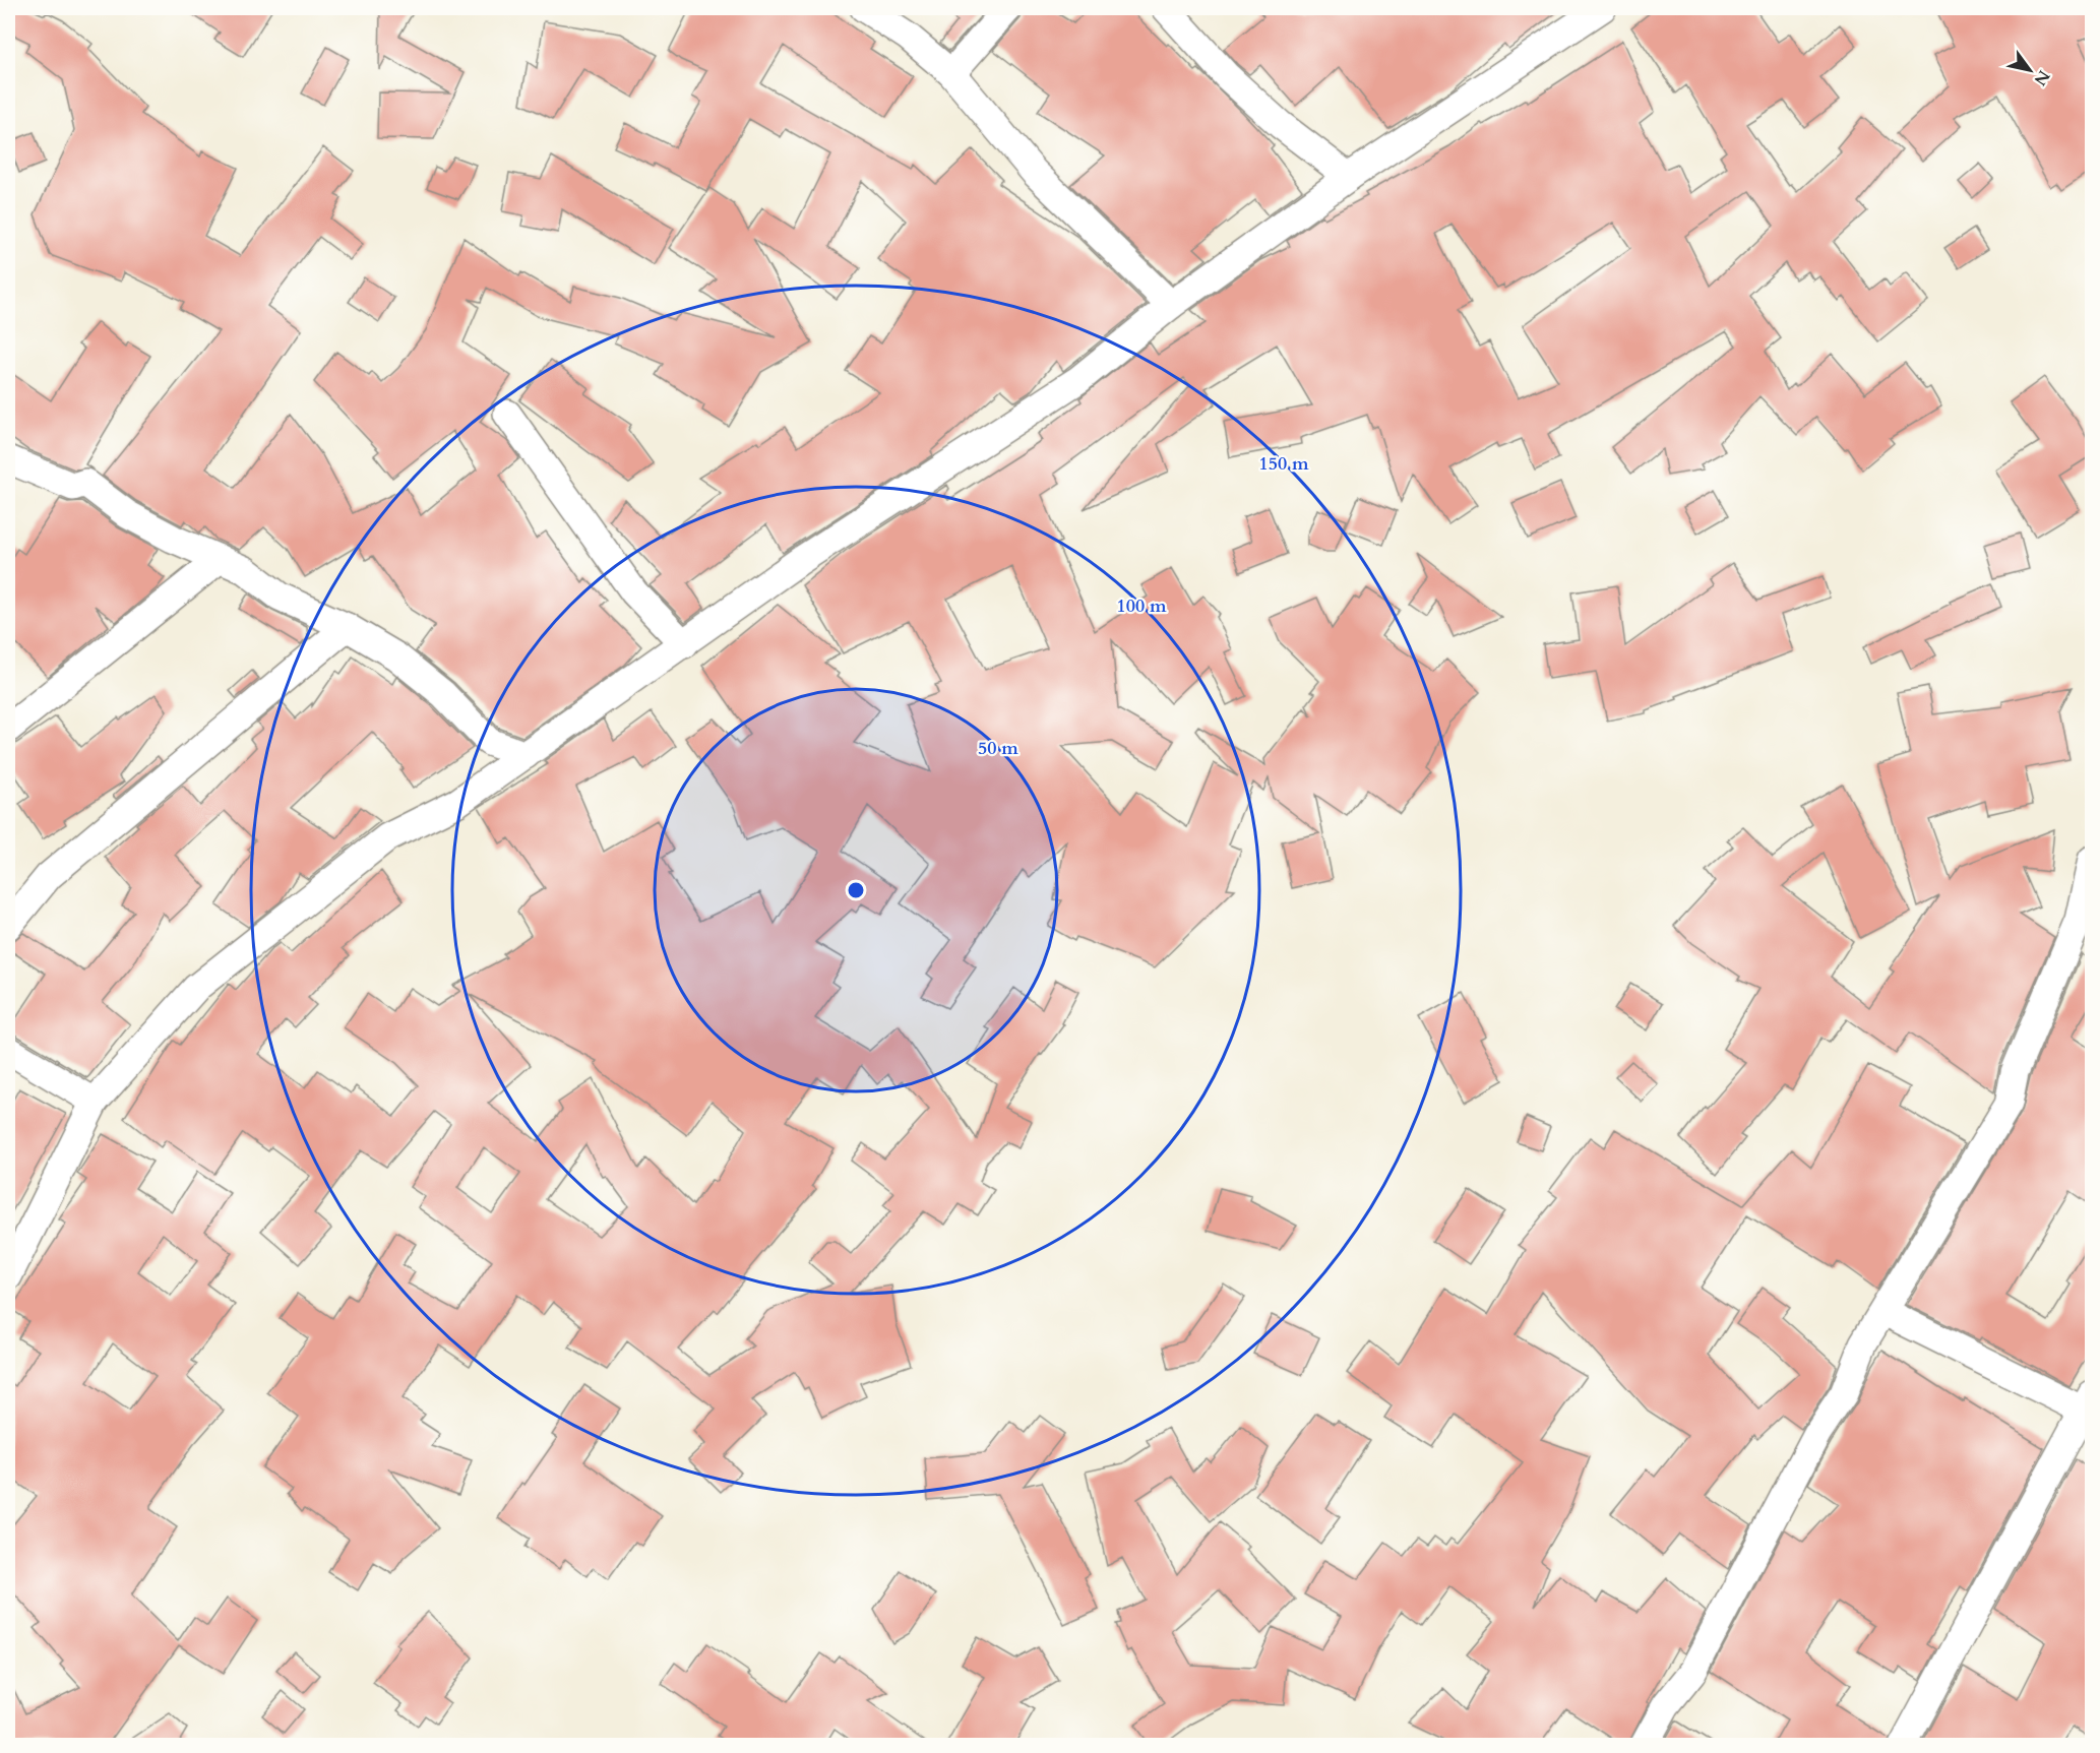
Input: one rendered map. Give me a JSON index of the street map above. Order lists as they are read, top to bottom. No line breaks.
{"north":"bottom right","rings":["150 m","100 m","50 m"]}
